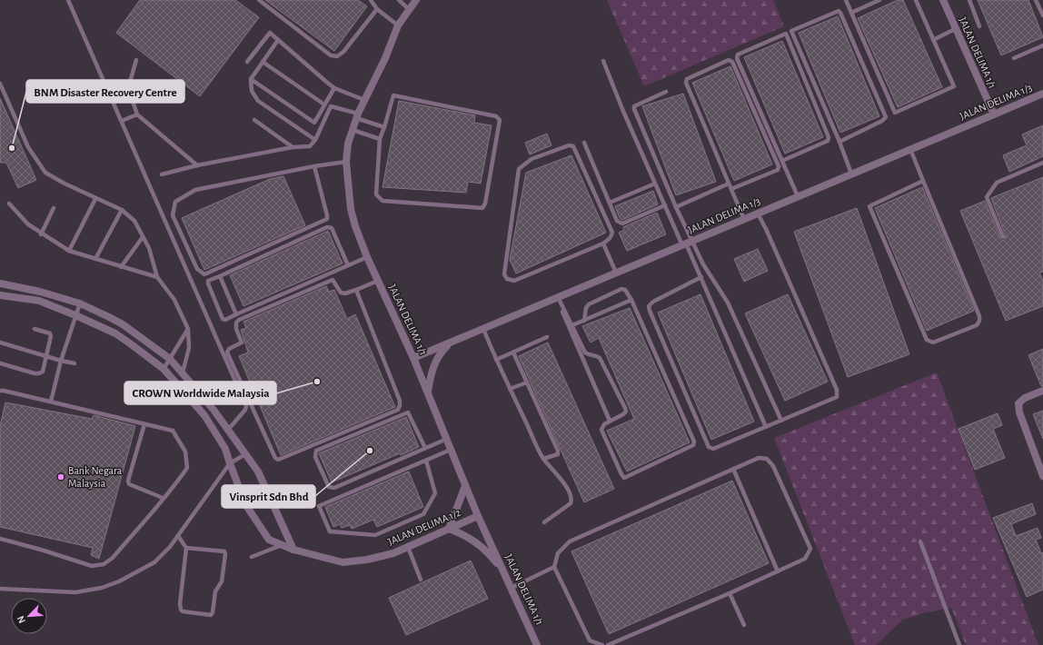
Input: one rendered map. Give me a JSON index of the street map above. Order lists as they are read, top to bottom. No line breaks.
{"streets":{"street":["JALAN DELIMA 1/1","JALAN DELIMA 1/3","JALAN DELIMA 1/2"]},"crossings":[["JALAN DELIMA 1/1","JALAN DELIMA 1/3"],["JALAN DELIMA 1/1","JALAN DELIMA 1/2"]],"places":["BNM Disaster Recovery Centre","CROWN Worldwide Malaysia","Vinsprit Sdn Bhd","Bank Negara Malaysia"],"north":"bottom left"}
